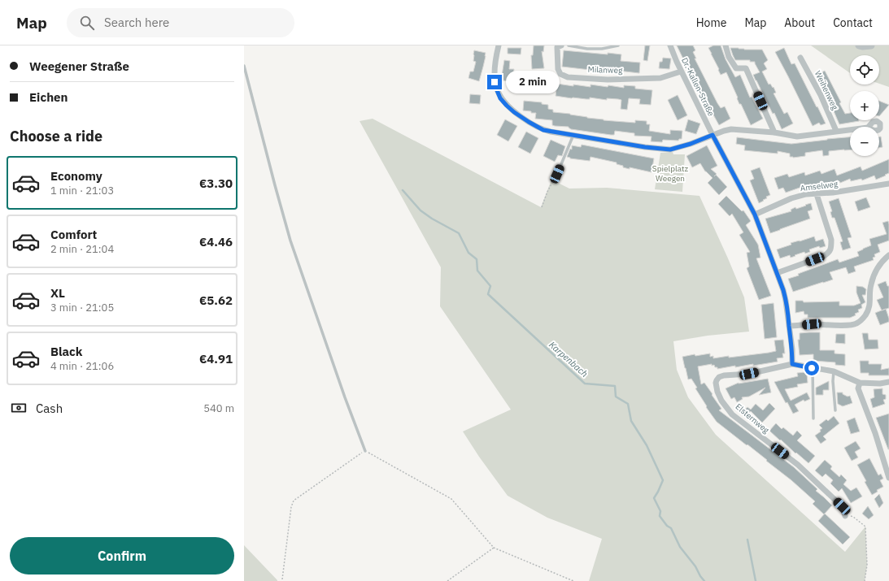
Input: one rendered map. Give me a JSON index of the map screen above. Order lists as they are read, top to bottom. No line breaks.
{"streets":{"street":["Milanweg","Dr.-Kallen-Straße","Weihenweg","Amselweg","Elsternweg"]},"crossings":[["Milanweg","Dr.-Kallen-Straße"],["Dr.-Kallen-Straße","Amselweg"],["Dr.-Kallen-Straße","Elsternweg"]],"water":["Karpenbach"],"parks":["Spielplatz Weegen"],"page":{"header":"Map","search":"Search here","nav":["Home","Map","About","Contact"],"banner":["Weegener Straße","Eichen"],"map_buttons":["+","−"],"bubble":"2 min","heading":"Choose a ride","list":[{"name":"Economy","note":"1 min · 21:03","value":"€3.30"},{"name":"Comfort","note":"2 min · 21:04","value":"€4.46"},{"name":"XL","note":"3 min · 21:05","value":"€5.62"},{"name":"Black","note":"4 min · 21:06","value":"€4.91"}],"pay":["Cash","540 m"],"buttons":"Confirm"}}
